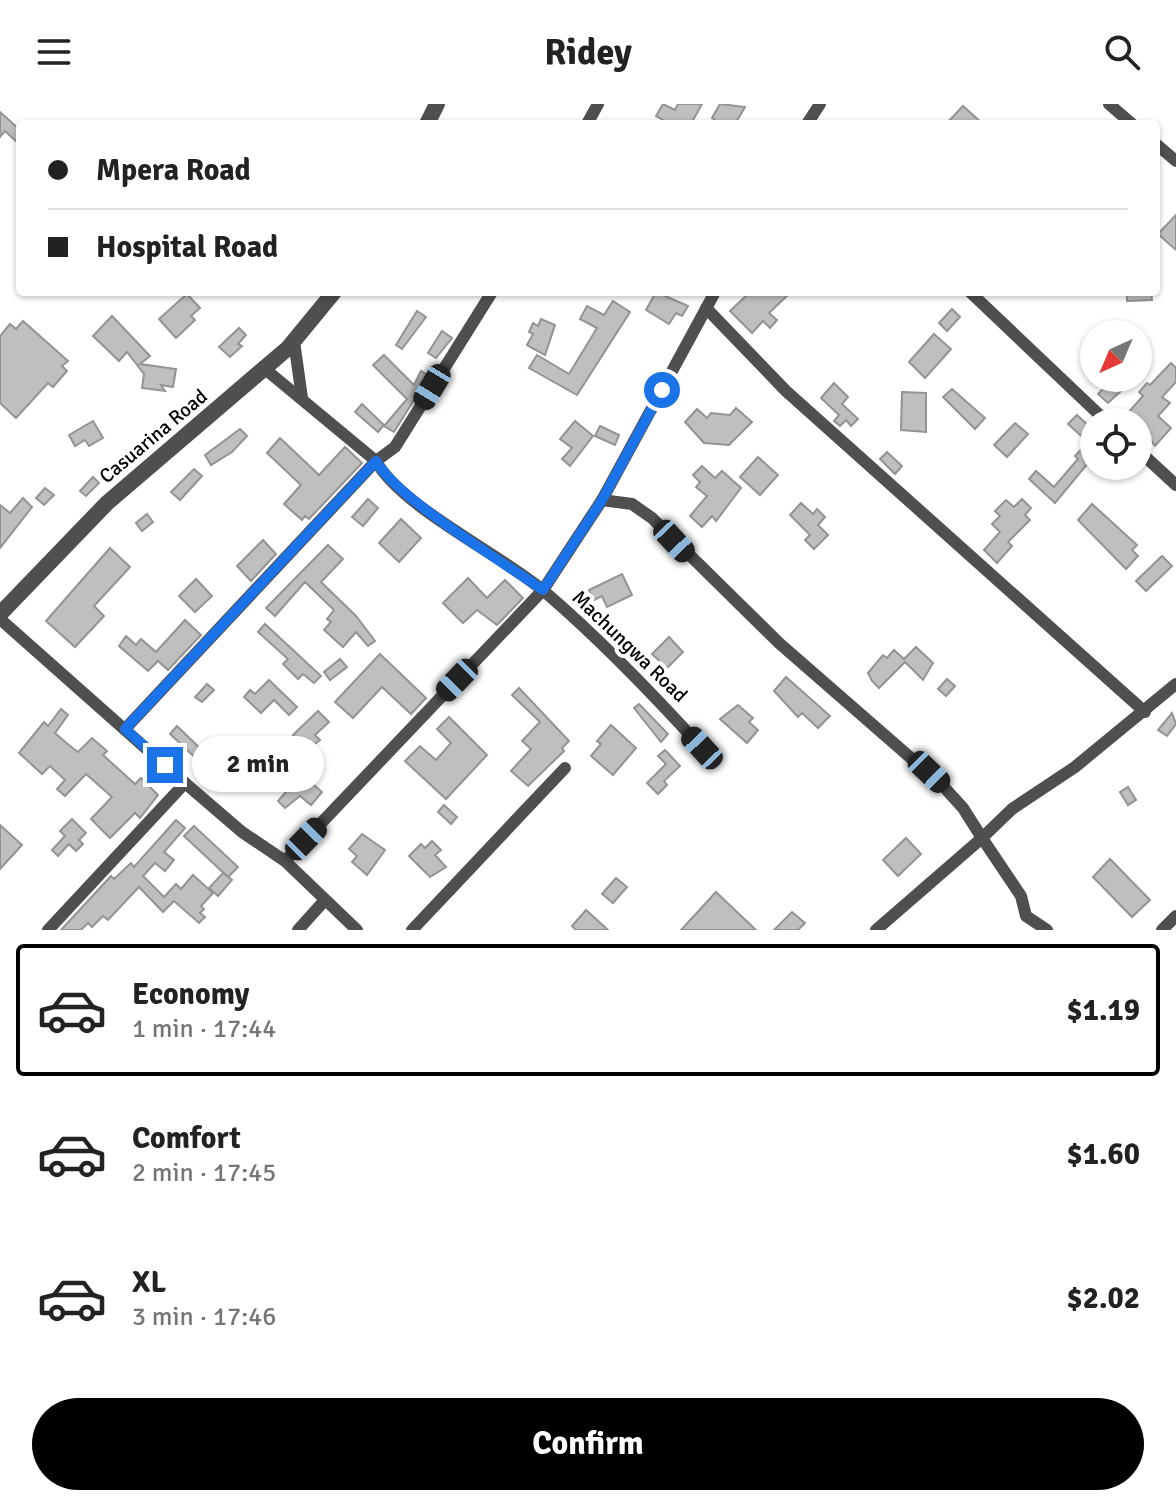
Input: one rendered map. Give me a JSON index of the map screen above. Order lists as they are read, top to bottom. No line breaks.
{"streets":{"street":["Casuarina Road","Machungwa Road"]},"crossings":[["Casuarina Road","Machungwa Road"]],"north":"bottom left","page":{"header":"Ridey","banner":["Mpera Road","Hospital Road"],"bubble":"2 min","list":[{"name":"Economy","note":"1 min · 17:44","value":"$1.19"},{"name":"Comfort","note":"2 min · 17:45","value":"$1.60"},{"name":"XL","note":"3 min · 17:46","value":"$2.02"}],"buttons":"Confirm"}}
